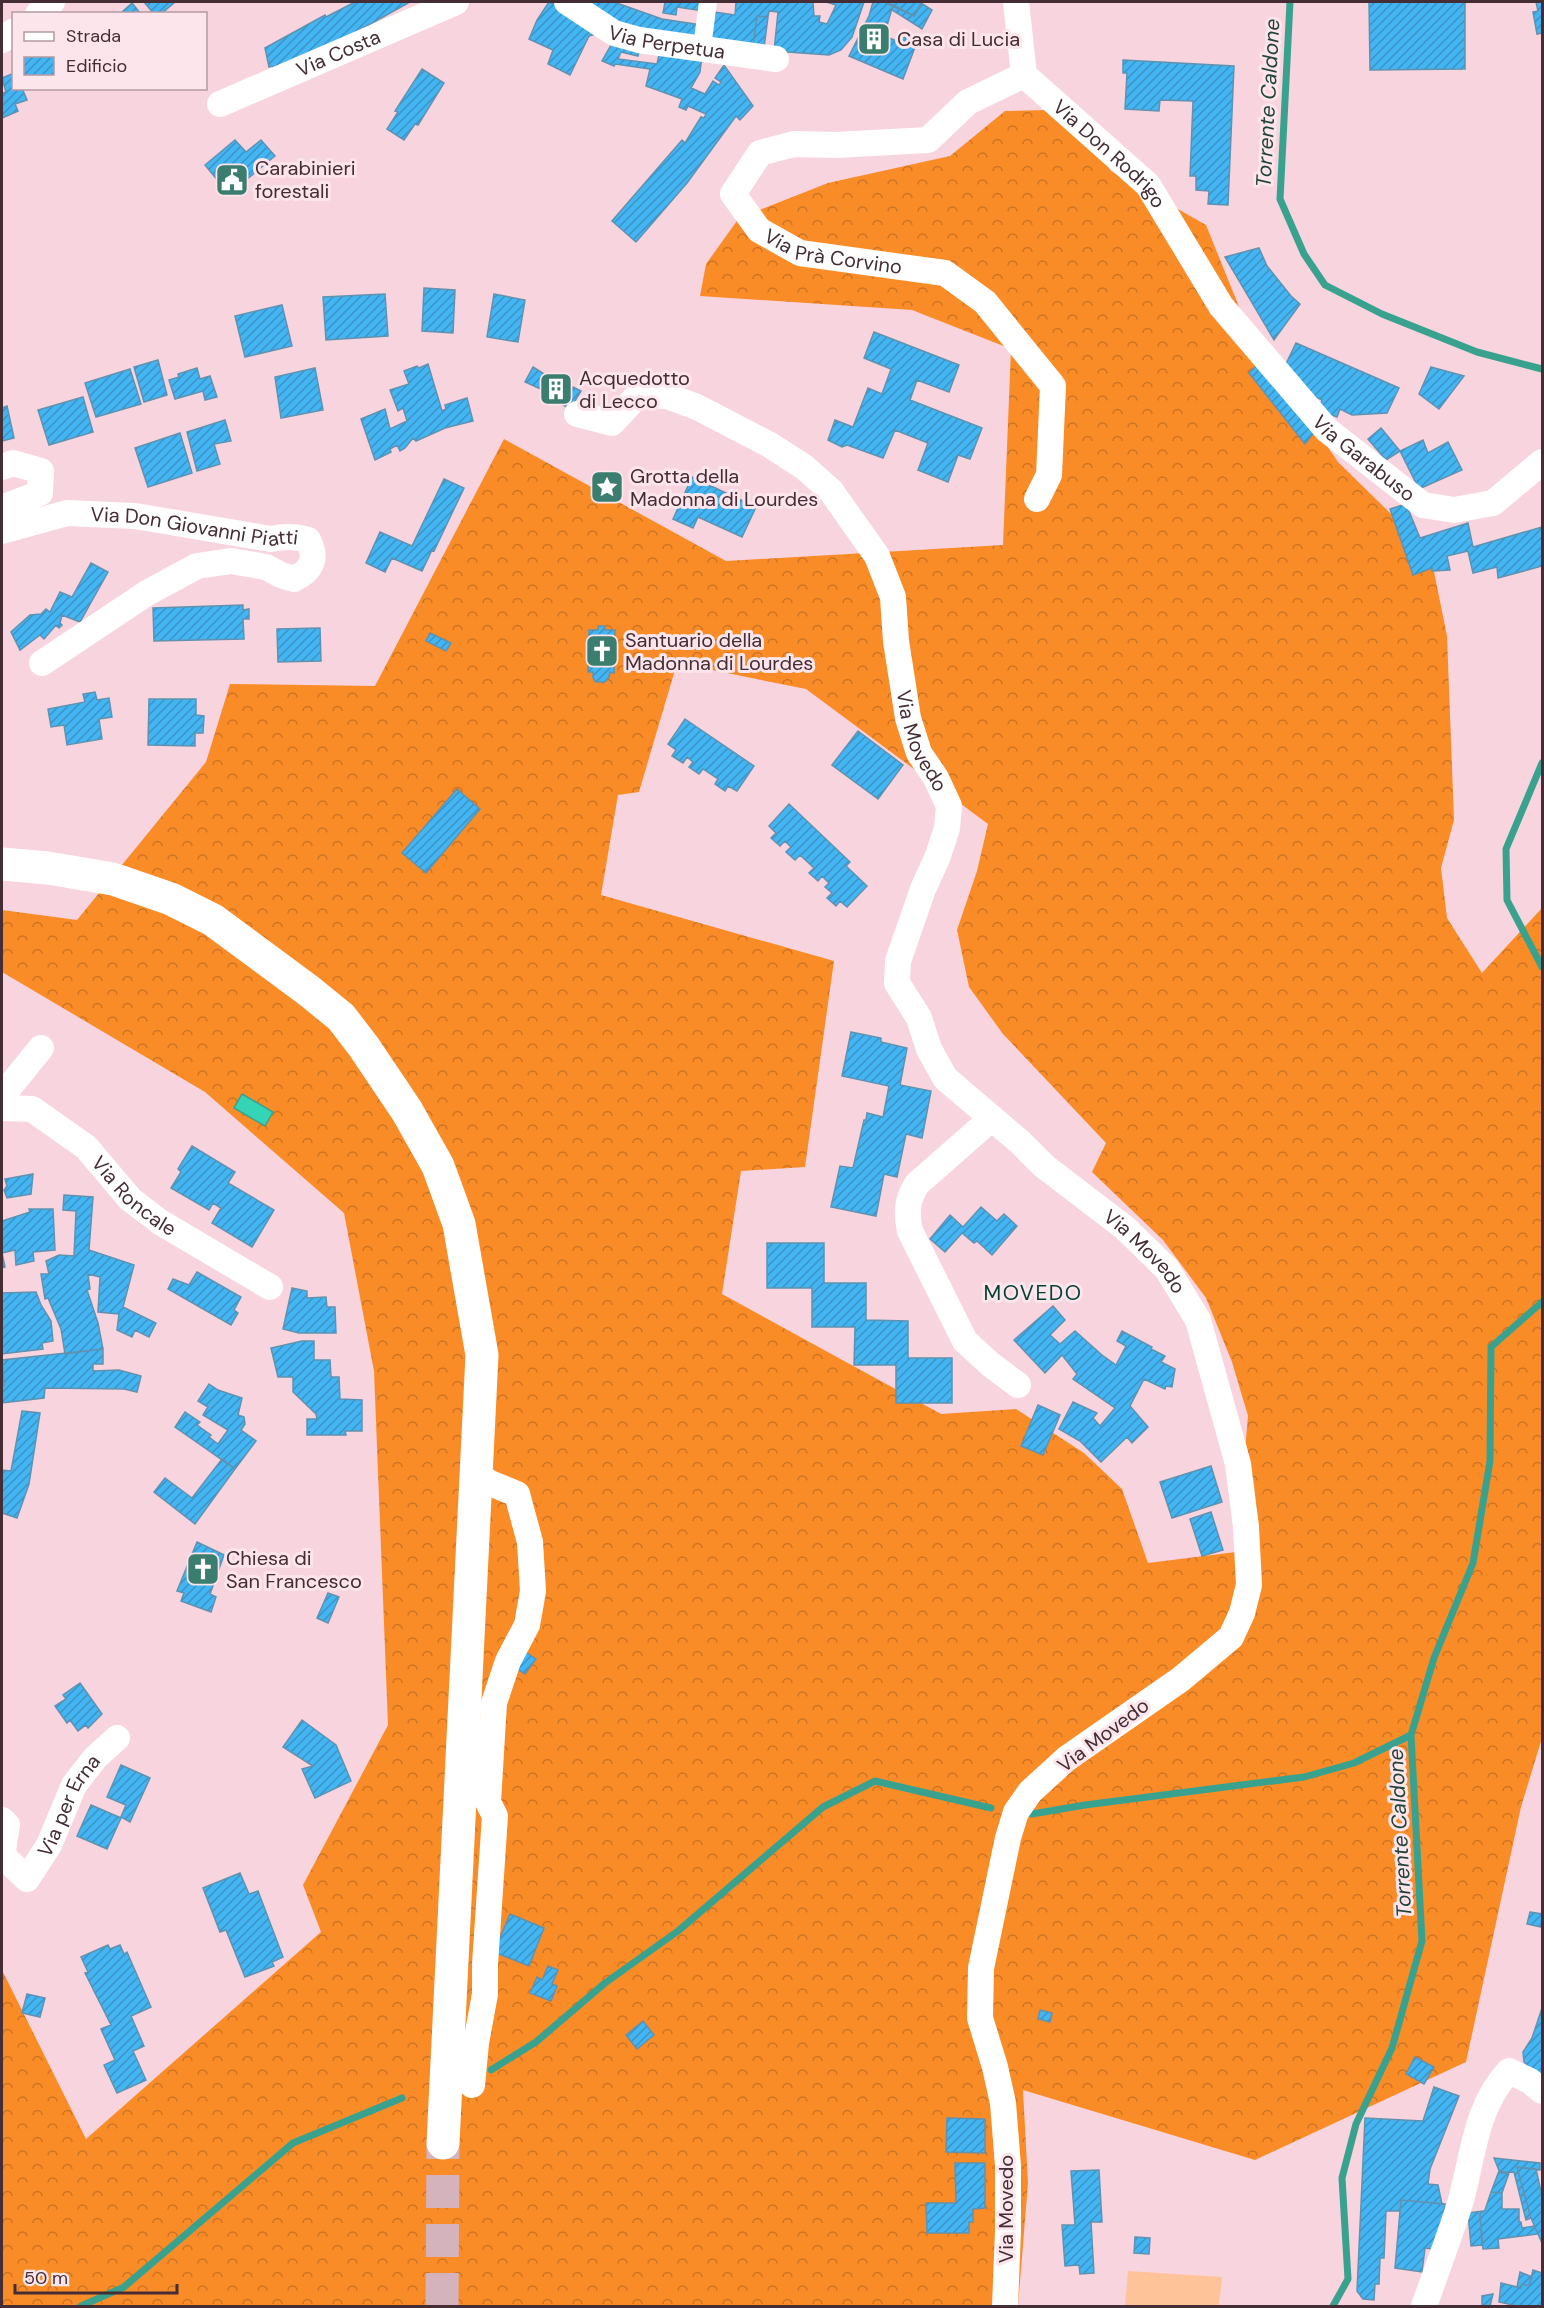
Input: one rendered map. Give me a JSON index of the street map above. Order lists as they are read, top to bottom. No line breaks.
{"streets":{"street":["Via Perpetua","Via Costa","Via Don Rodrigo","Via Prà Corvino","Via Garabuso","Via Don Giovanni Piatti","Via Movedo","Via Roncale","Via per Erna"]},"crossings":[["Via Don Rodrigo","Via Prà Corvino"],["Via Don Rodrigo","Via Garabuso"]],"districts":["MOVEDO"],"water":["Torrente Caldone"],"places":{"building":["Casa di Lucia","Acquedotto di Lecco"],"public building":["Carabinieri forestali"],"place":["Grotta della Madonna di Lourdes"],"church":["Santuario della Madonna di Lourdes","Chiesa di San Francesco"]},"legend":["Strada","Edificio"],"scale_bar":"50 m"}
